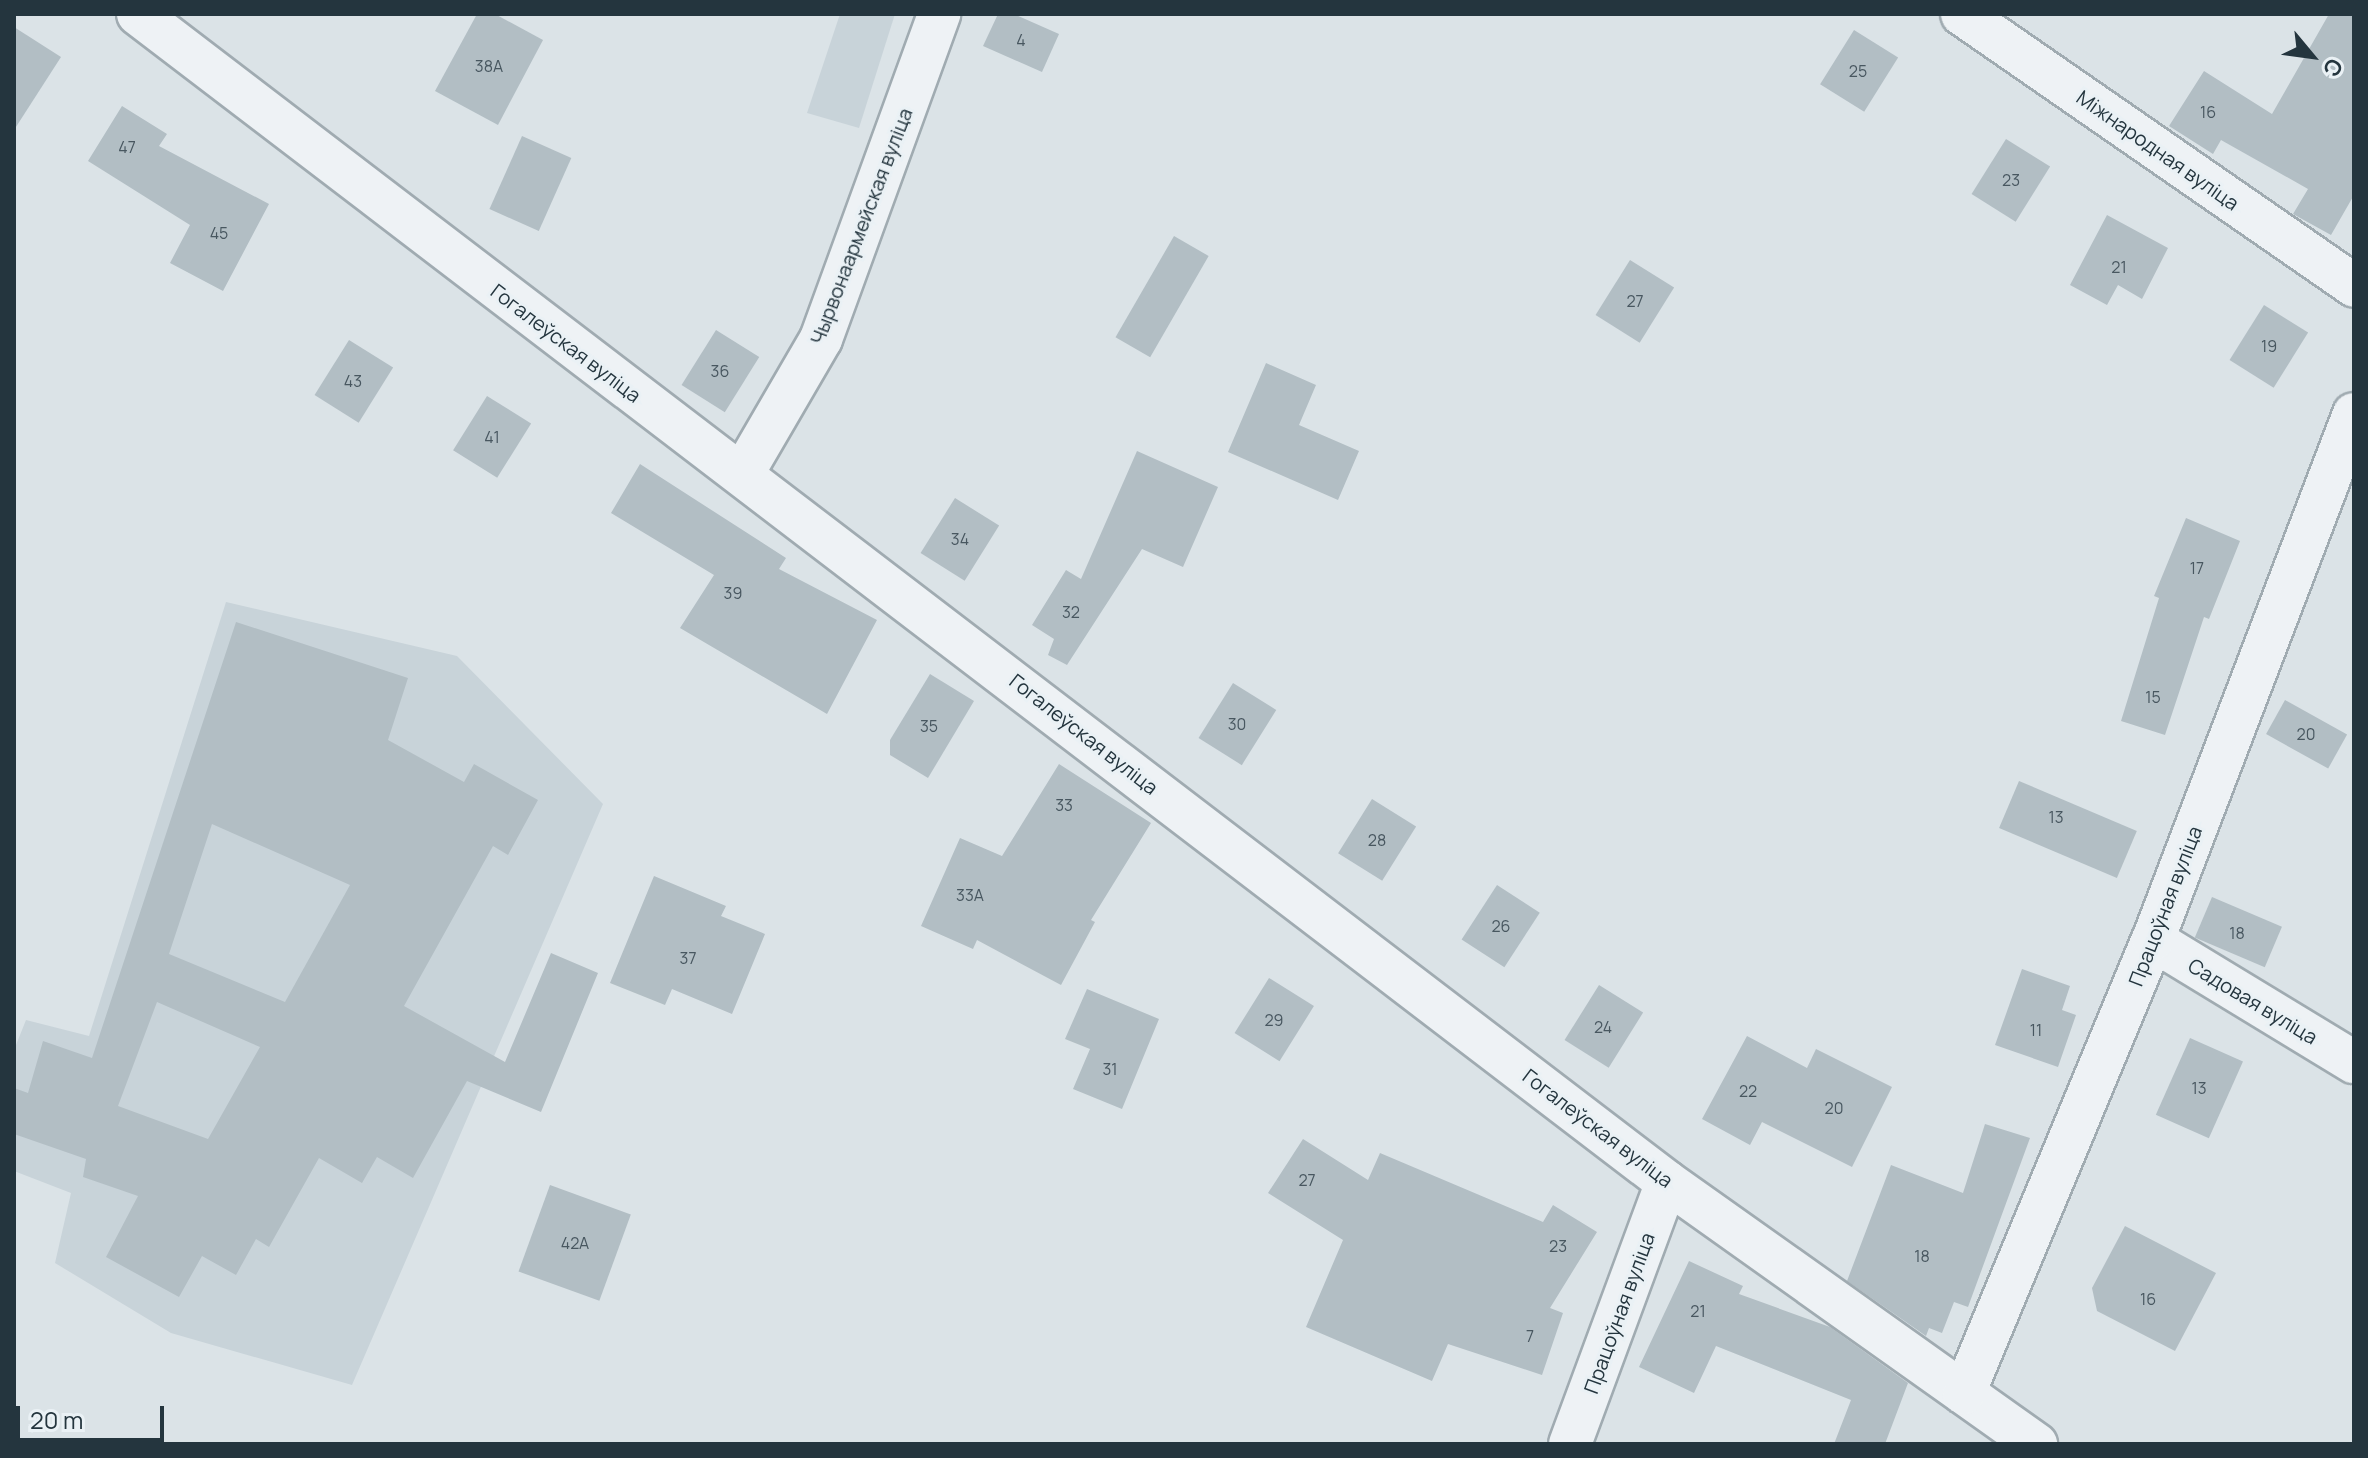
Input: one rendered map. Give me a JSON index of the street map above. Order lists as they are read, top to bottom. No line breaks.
{"streets":{"street":["Міжнародная вуліца","Чырвонаармейская вуліца","Гогалеўская вуліца","Працоўная вуліца","Садовая вуліца"]},"crossings":[["Чырвонаармейская вуліца","Гогалеўская вуліца"],["Гогалеўская вуліца","Працоўная вуліца"],["Працоўная вуліца","Садовая вуліца"]],"house_numbers":["4","38А","25","16","47","23","45","21","27","19","36","43","41","34","17","39","32","15","30","35","20","33","13","28","33А","26","18","37","29","24","11","31","13","22","20","27","42А","23","18","16","21","7"],"scale_bar":"20 m","north":"bottom right"}
